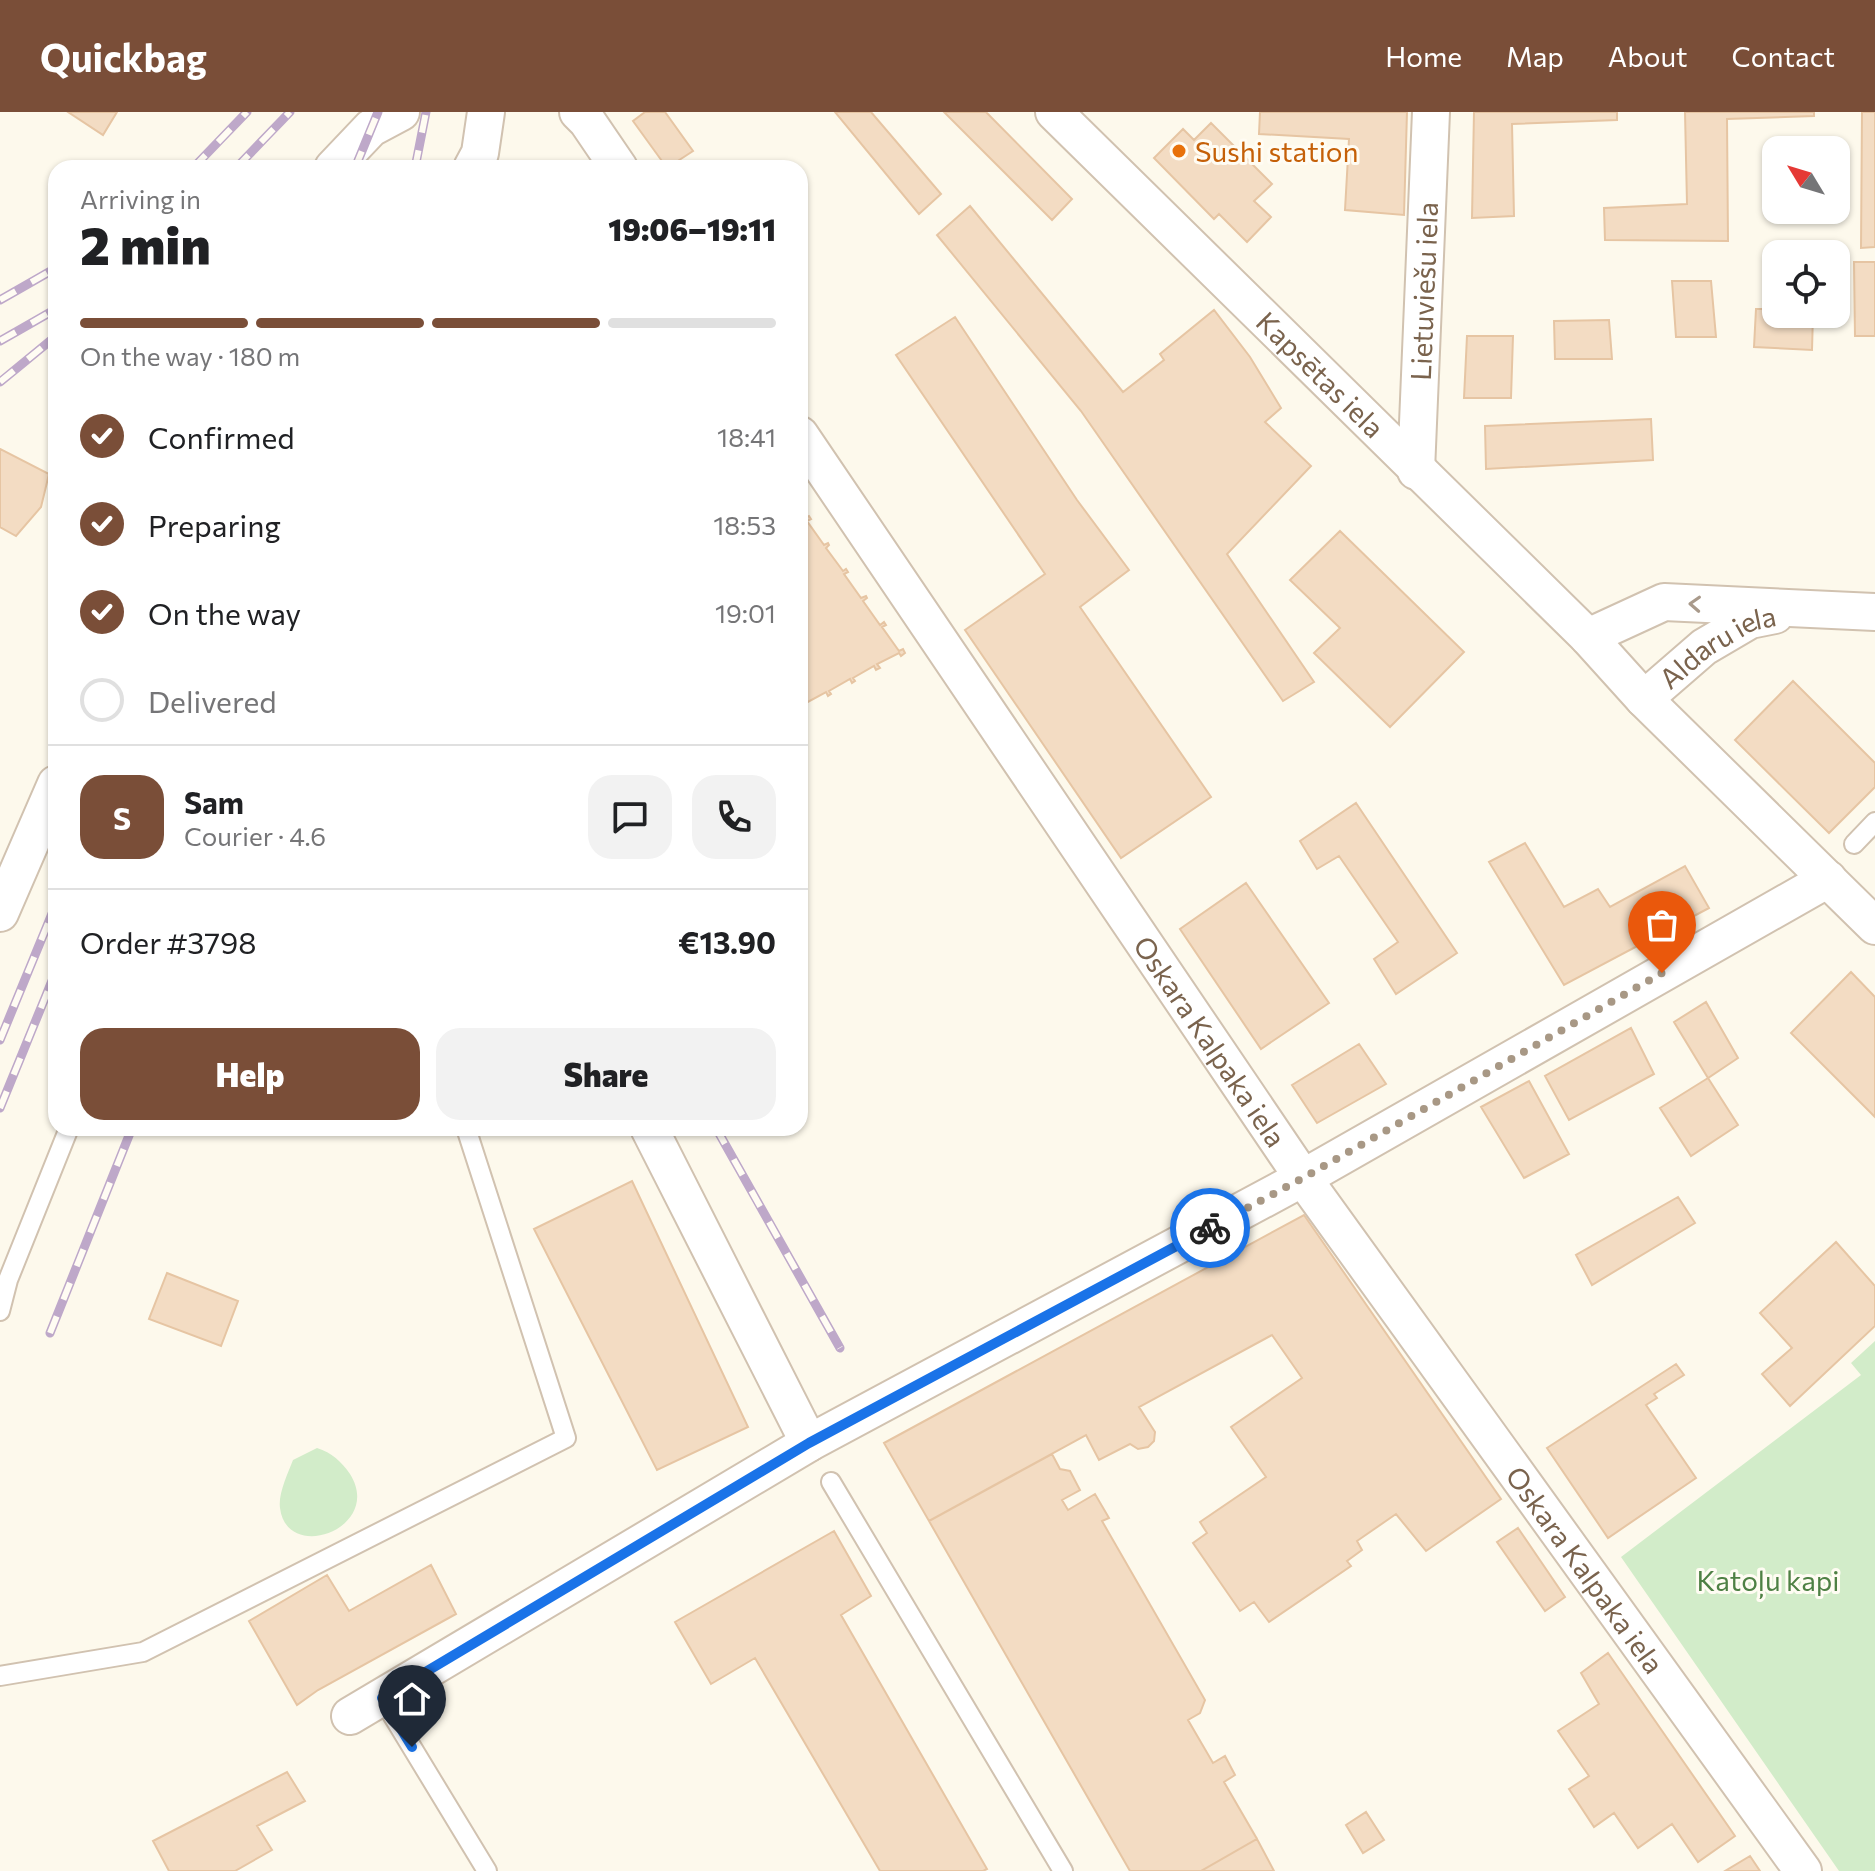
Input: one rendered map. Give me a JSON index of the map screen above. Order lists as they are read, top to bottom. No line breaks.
{"streets":{"street":["Lietuviešu iela","Kapsētas iela","Aldaru iela","Oskara Kalpaka iela"]},"crossings":[["Lietuviešu iela","Kapsētas iela"],["Kapsētas iela","Aldaru iela"]],"parks":["Katoļu kapi"],"places":["Sushi station"],"north":"top left","page":{"header":"Quickbag","nav":["Home","Map","About","Contact"],"heading":["2 min","Arriving in","19:06–19:11"],"panel":["Sam","Courier · 4.6","Order #3798","€13.90"],"bar":"On the way · 180 m","list":[["Confirmed","18:41"],["Preparing","18:53"],["On the way","19:01"],"Delivered"],"round":"S","buttons":["Help","Share"]}}
